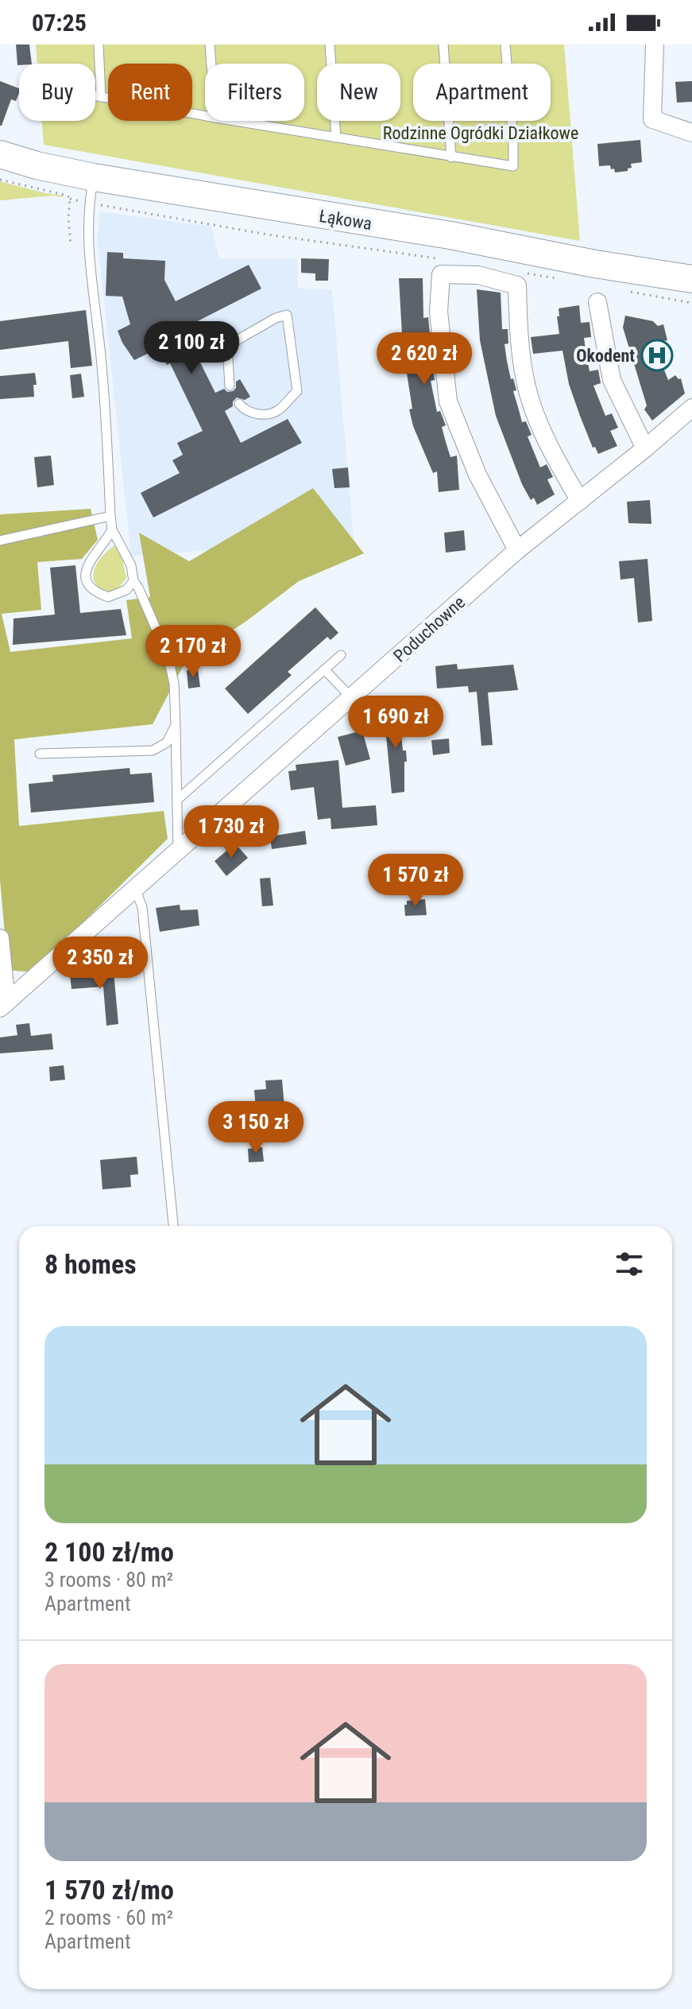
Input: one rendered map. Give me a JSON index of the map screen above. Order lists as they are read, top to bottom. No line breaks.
{"streets":{"main road":["Łąkowa"],"street":["Poduchowne"]},"parks":["Rodzinne Ogródki Działkowe"],"places":{"hospital":["Okodent"]},"page":{"status":"07:25","chip":["Buy","Rent","Filters","New","Apartment"],"price":["2 100 zł","2 620 zł","2 170 zł","1 690 zł","1 730 zł","1 570 zł","2 350 zł","3 150 zł"],"heading":"8 homes","list":[{"name":"2 100 zł/mo","note":"3 rooms · 80 m² · Apartment"},{"name":"1 570 zł/mo","note":"2 rooms · 60 m² · Apartment"}]}}
